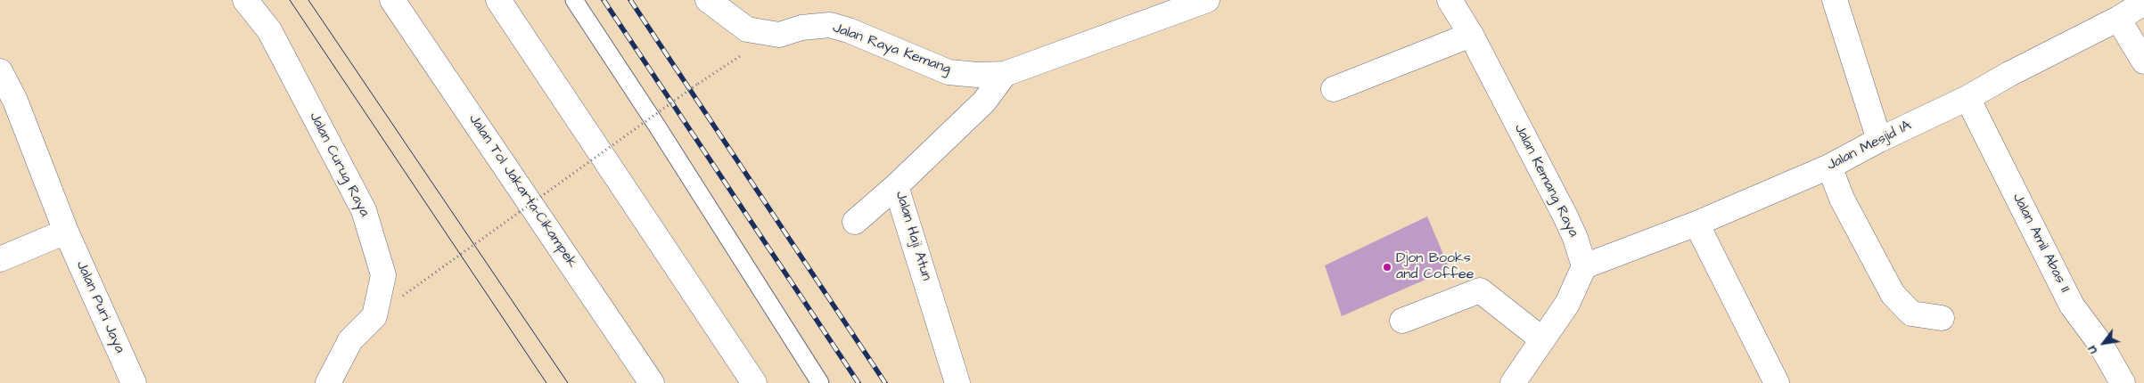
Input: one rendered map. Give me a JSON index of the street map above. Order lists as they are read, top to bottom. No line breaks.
{"streets":{"main road":["Jalan Raya Kemang","Jalan Mesjid 1A","Jalan Curug Raya","Jalan Kemang Raya","Jalan Tol Jakarta–Cikampek","Jalan Haji Atun","Jalan Amil Abas II","Jalan Puri Jaya"]},"crossings":[["Jalan Raya Kemang","Jalan Haji Atun"],["Jalan Mesjid 1A","Jalan Kemang Raya"],["Jalan Mesjid 1A","Jalan Amil Abas II"]],"places":["Djon Books and Coffee"],"north":"bottom left"}
